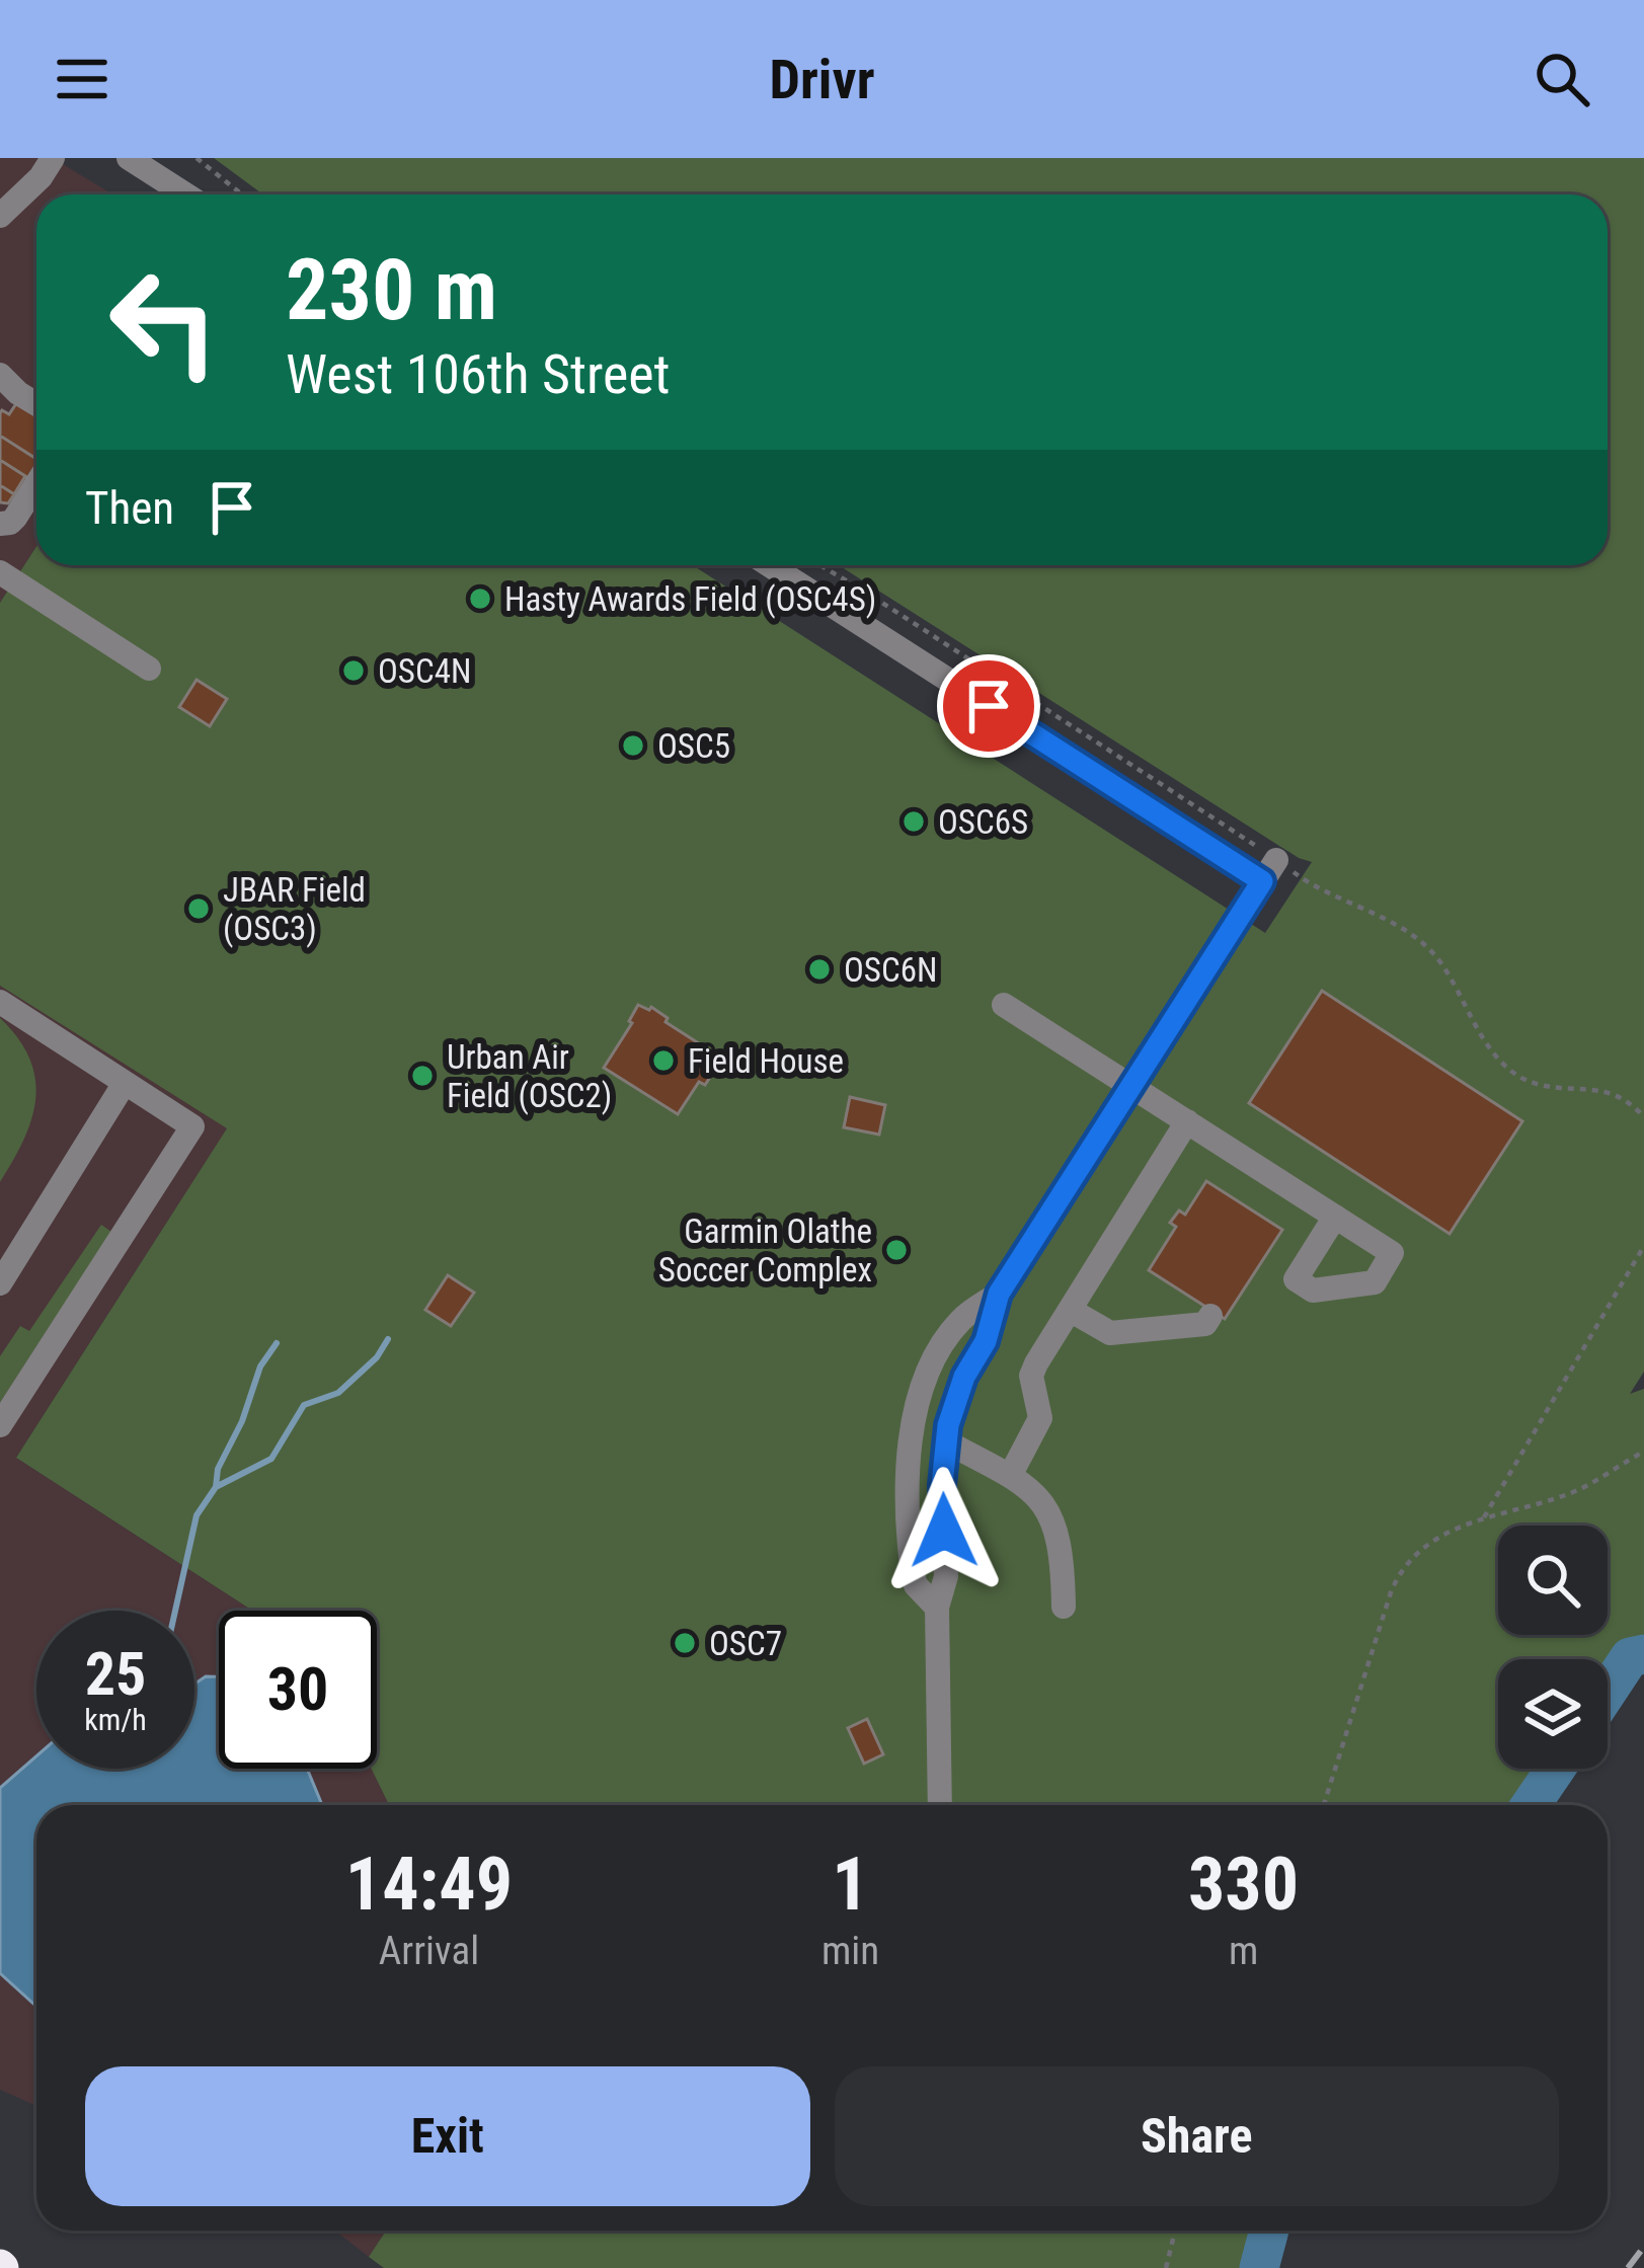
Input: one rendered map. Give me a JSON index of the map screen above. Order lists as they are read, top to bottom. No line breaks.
{"places":["Hasty Awards Field (OSC4S)","OSC4N","OSC5","OSC6S","JBAR Field (OSC3)","OSC6N","Field House","Urban Air Field (OSC2)","Garmin Olathe Soccer Complex","OSC7"],"page":{"header":"Drivr","turn":["230 m","West 106th Street"],"then":"Then","speed":"25 km/h","limit":"30","eta":["14:49","Arrival","1","min","330","m"],"buttons":["Exit","Share"]}}
